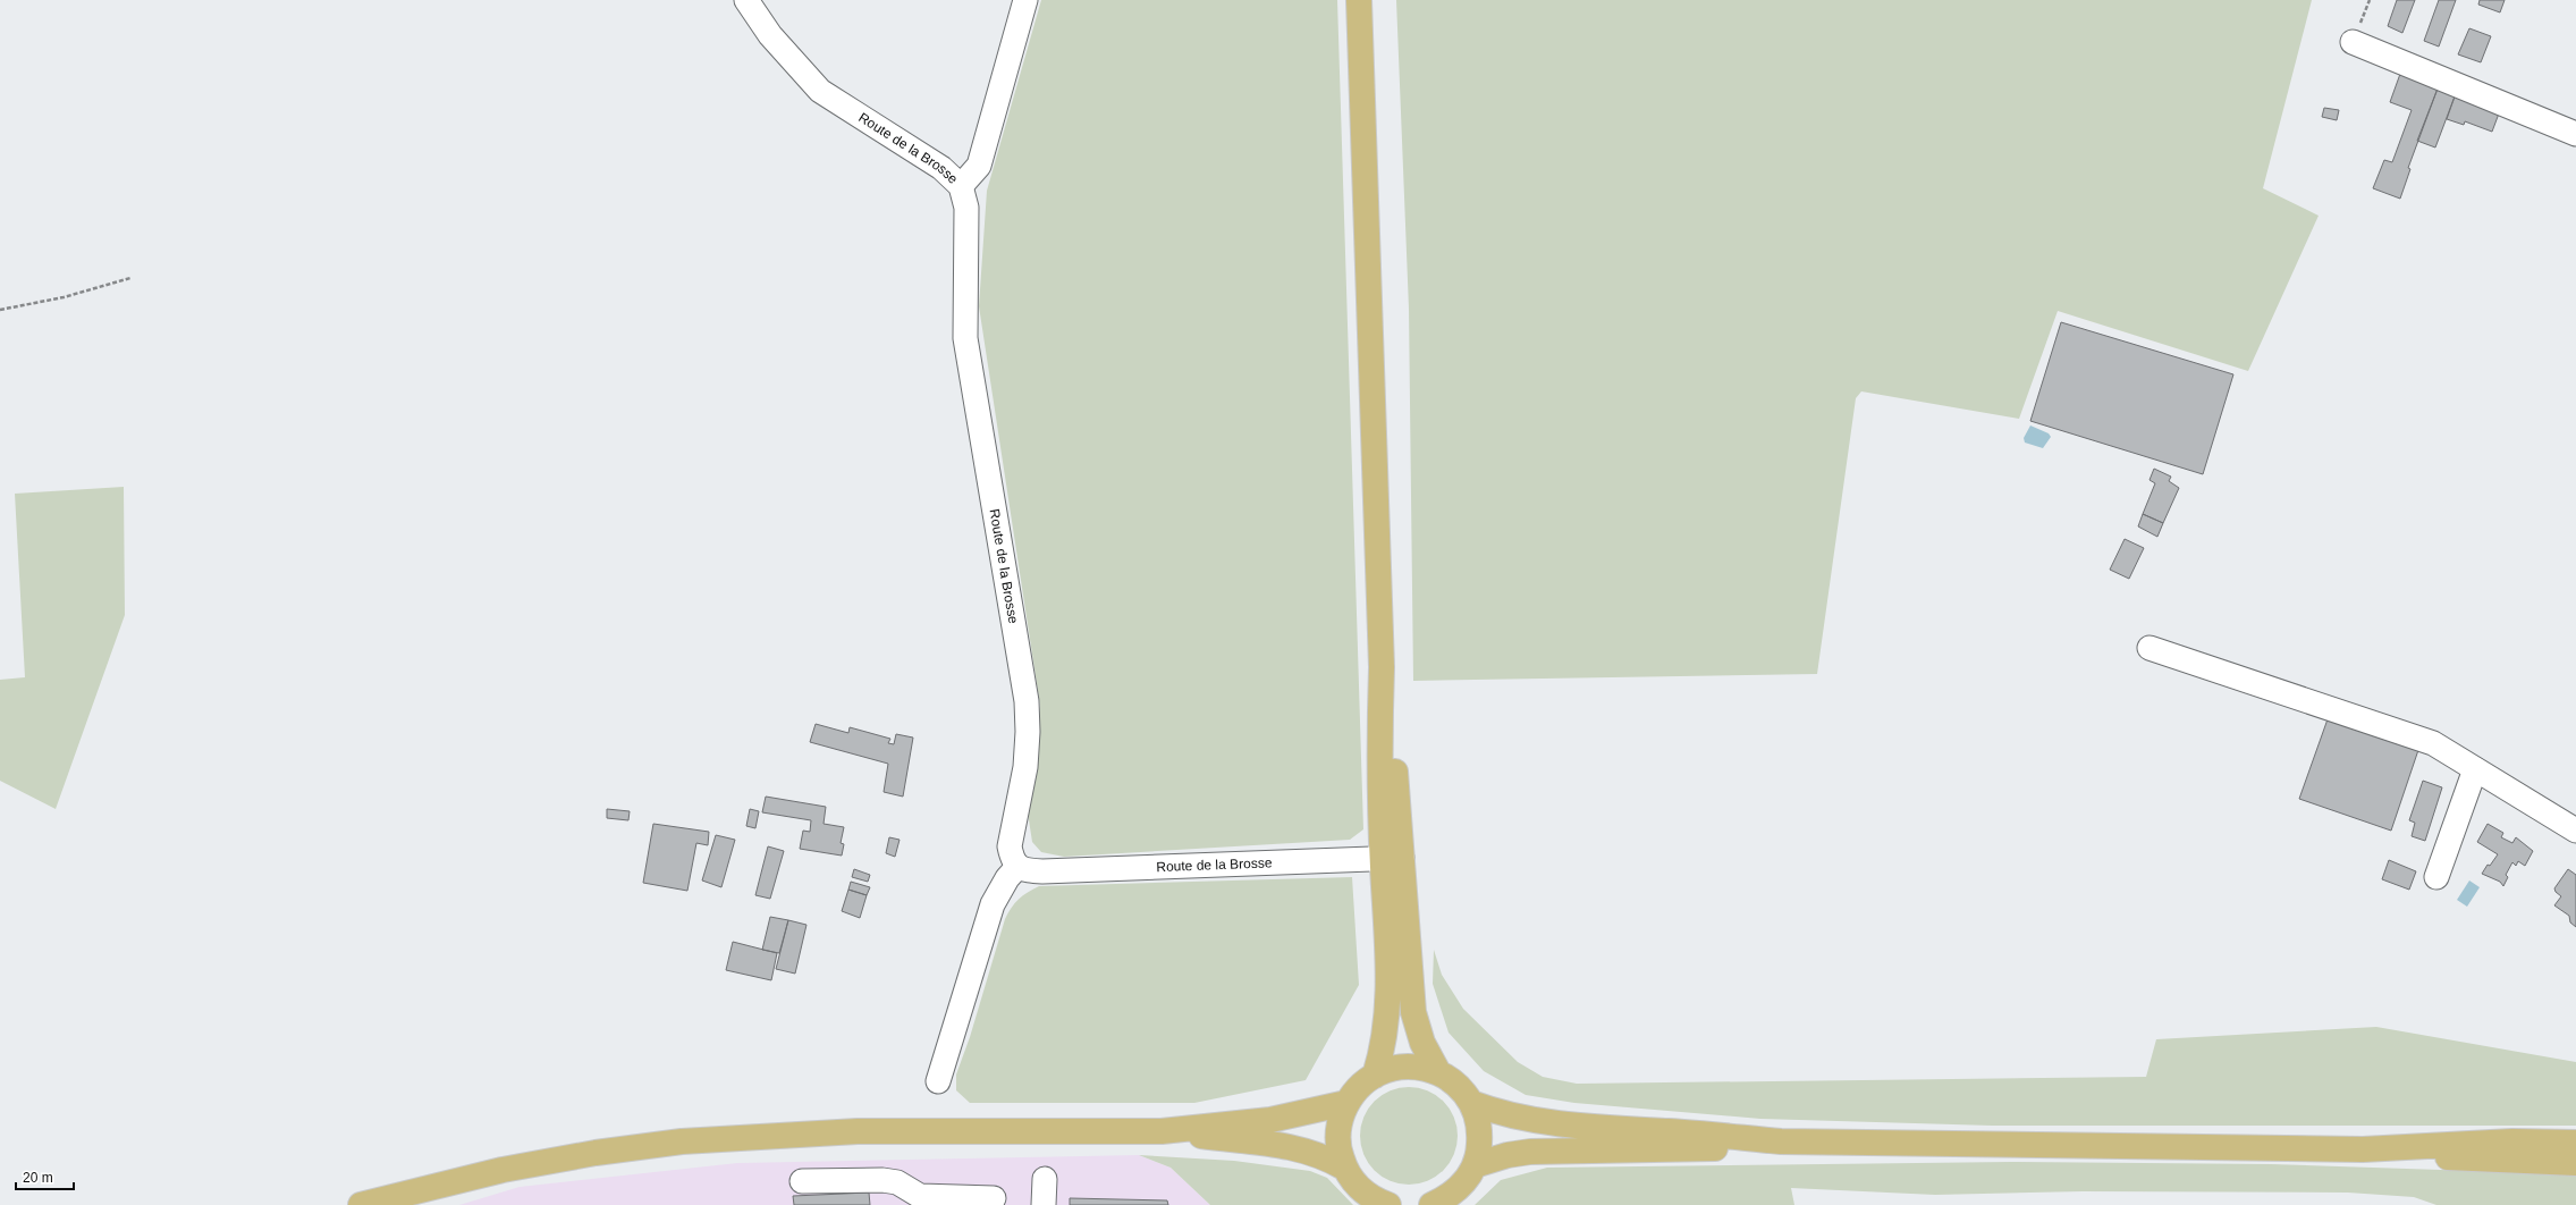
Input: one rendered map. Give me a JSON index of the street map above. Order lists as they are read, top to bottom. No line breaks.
{"streets":{"street":["Route de la Brosse"]},"scale_bar":"20 m"}
